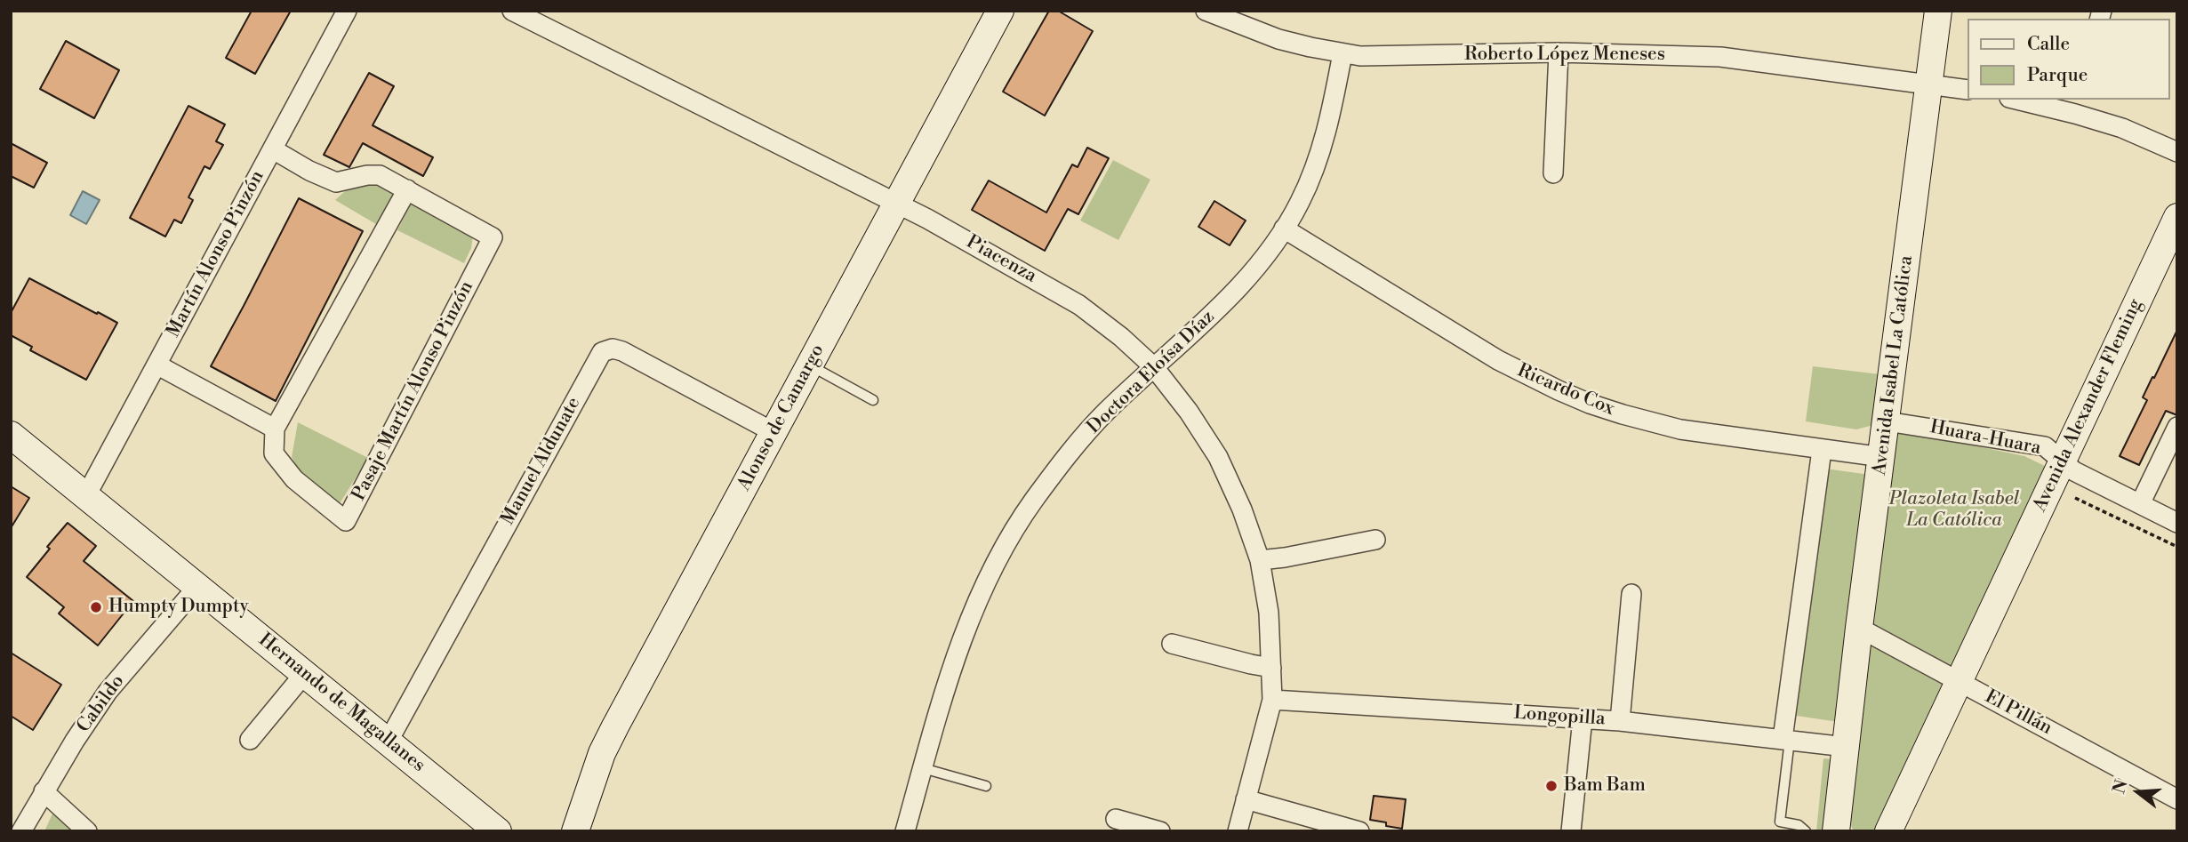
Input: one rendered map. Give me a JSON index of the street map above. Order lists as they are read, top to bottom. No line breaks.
{"streets":{"street":["Roberto López Meneses","Martín Alonso Pinzón","Piacenza","Avenida Isabel La Católica","Doctora Eloísa Díaz","Ricardo Cox","Pasaje Martín Alonso Pinzón","Avenida Alexander Fleming","Alonso de Camargo","Huara-Huara","Manuel Aldunate","Hernando de Magallanes","Cabildo","El Pillán","Longopilla"]},"crossings":[["Roberto López Meneses","Avenida Isabel La Católica"],["Roberto López Meneses","Doctora Eloísa Díaz"],["Martín Alonso Pinzón","Pasaje Martín Alonso Pinzón"],["Martín Alonso Pinzón","Hernando de Magallanes"],["Piacenza","Doctora Eloísa Díaz"],["Piacenza","Alonso de Camargo"],["Piacenza","Longopilla"],["Avenida Isabel La Católica","Ricardo Cox"],["Avenida Isabel La Católica","Huara-Huara"],["Avenida Isabel La Católica","El Pillán"],["Avenida Isabel La Católica","Longopilla"],["Doctora Eloísa Díaz","Ricardo Cox"],["Avenida Alexander Fleming","Huara-Huara"],["Avenida Alexander Fleming","El Pillán"],["Alonso de Camargo","Manuel Aldunate"],["Manuel Aldunate","Hernando de Magallanes"],["Hernando de Magallanes","Cabildo"]],"parks":["Plazoleta Isabel La Católica"],"places":["Humpty Dumpty","Bam Bam"],"legend":["Calle","Parque"],"north":"left"}
